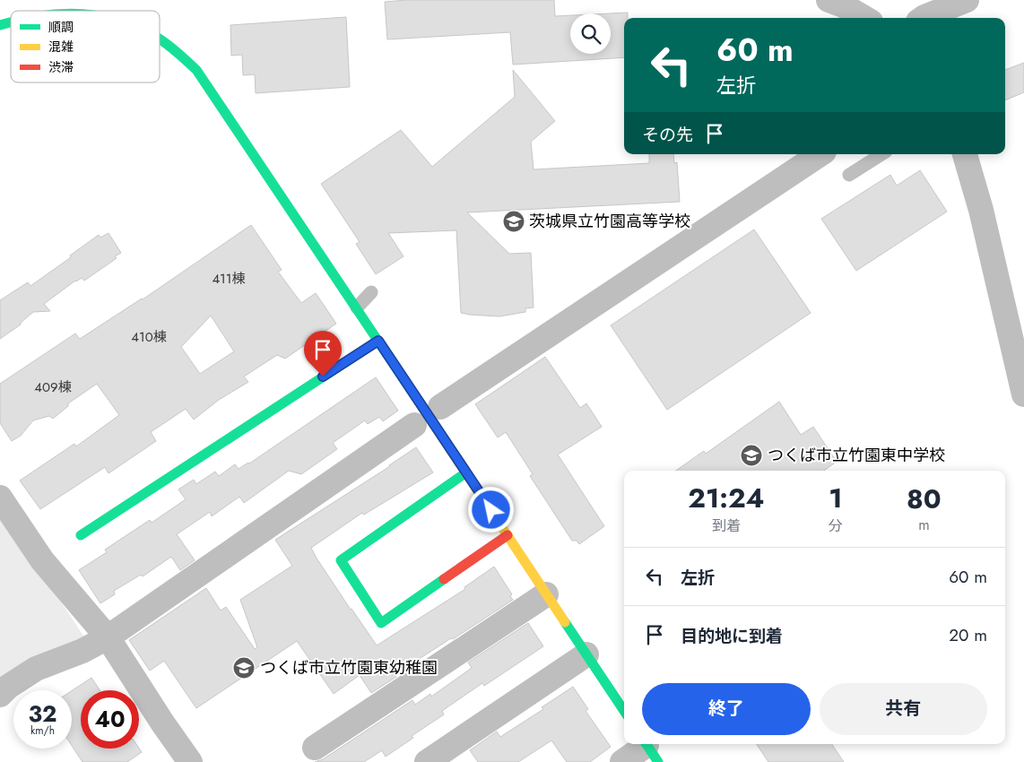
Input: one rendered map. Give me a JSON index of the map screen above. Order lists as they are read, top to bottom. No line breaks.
{"places":{"school or university":["茨城県立竹園高等学校","つくば市立竹園東中学校","つくば市立竹園東幼稚園"]},"house_numbers":["411棟","410棟","409棟"],"legend":["順調","混雑","渋滞"],"page":{"turn":["60 m","左折"],"then":"その先","eta":["21:24","到着","1","分","80","m"],"list":[{"name":"左折","value":"60 m"},{"name":"目的地に到着","value":"20 m"}],"buttons":["終了","共有"],"speed":"32 km/h","limit":"40"}}
